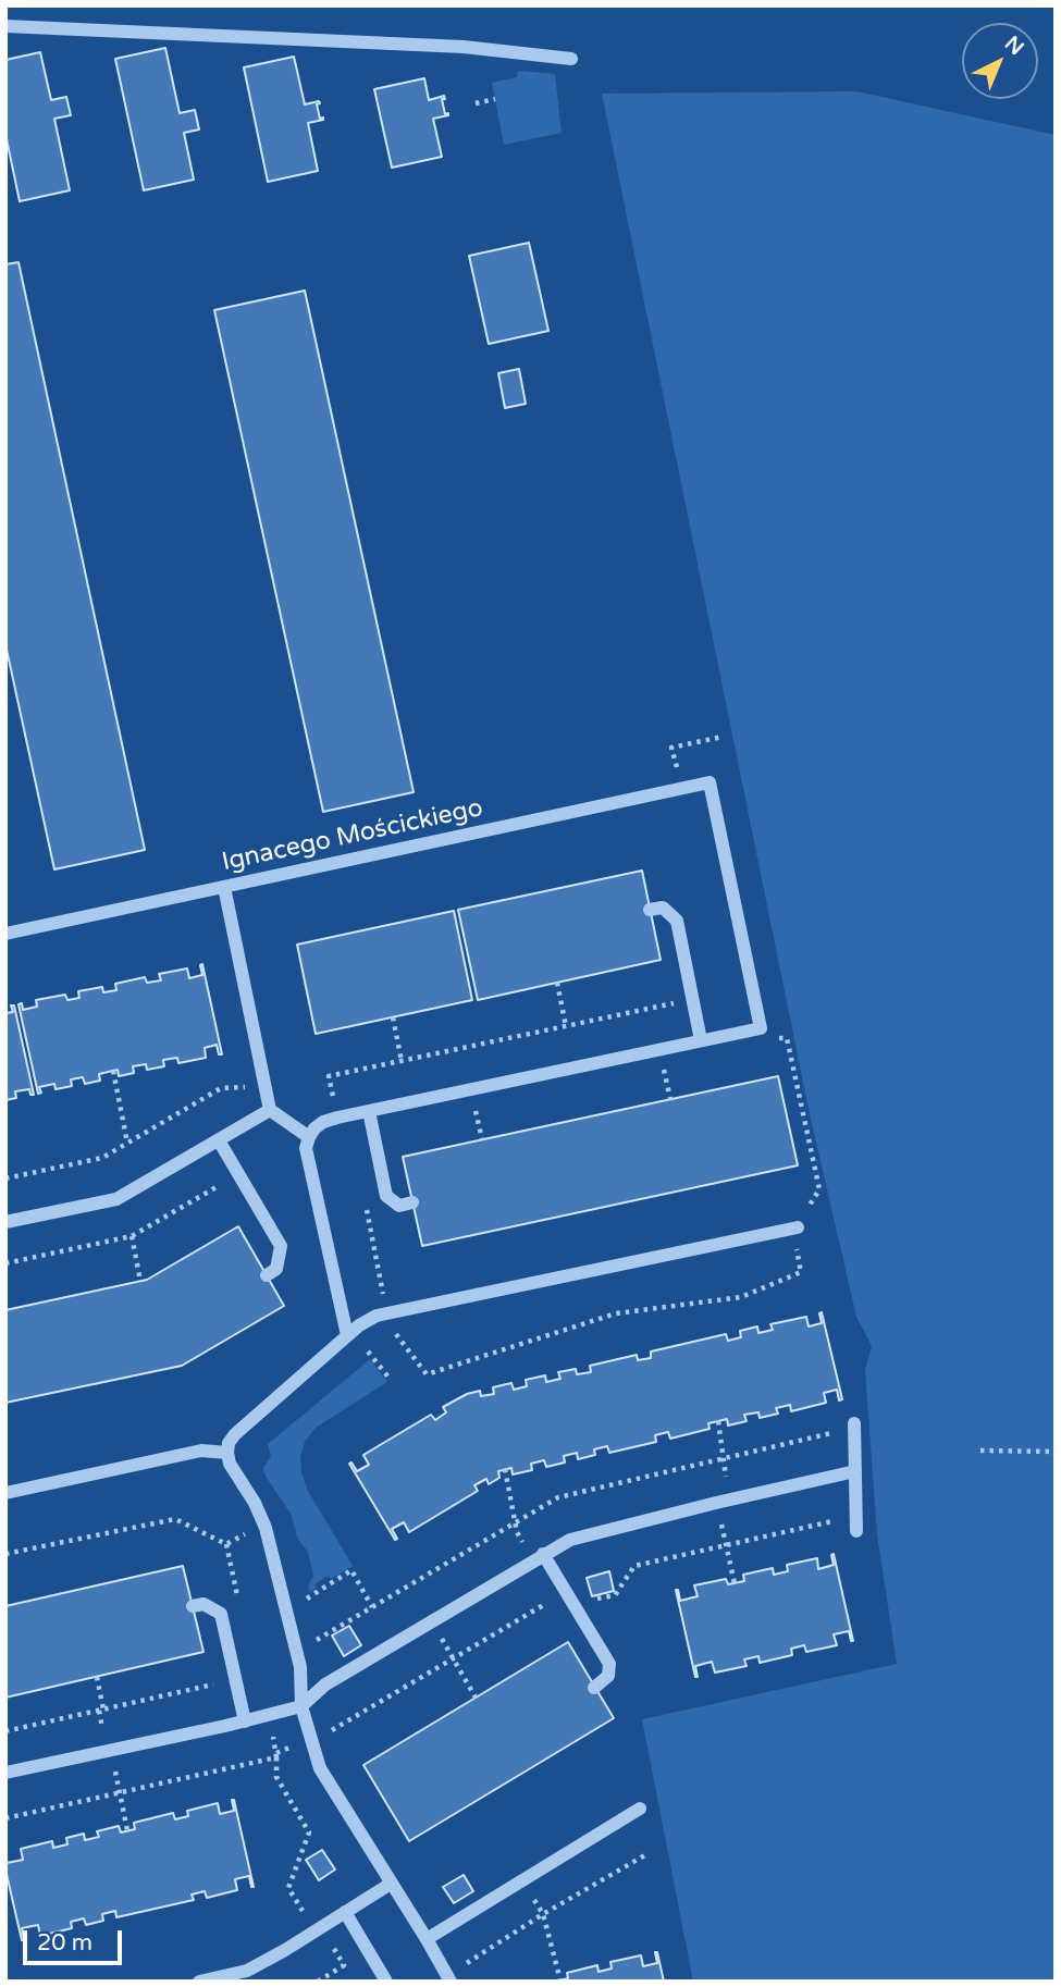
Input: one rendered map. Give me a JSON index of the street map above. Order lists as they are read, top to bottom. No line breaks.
{"streets":{"street":["Ignacego Mościckiego"]},"scale_bar":"20 m","north":"top right"}
